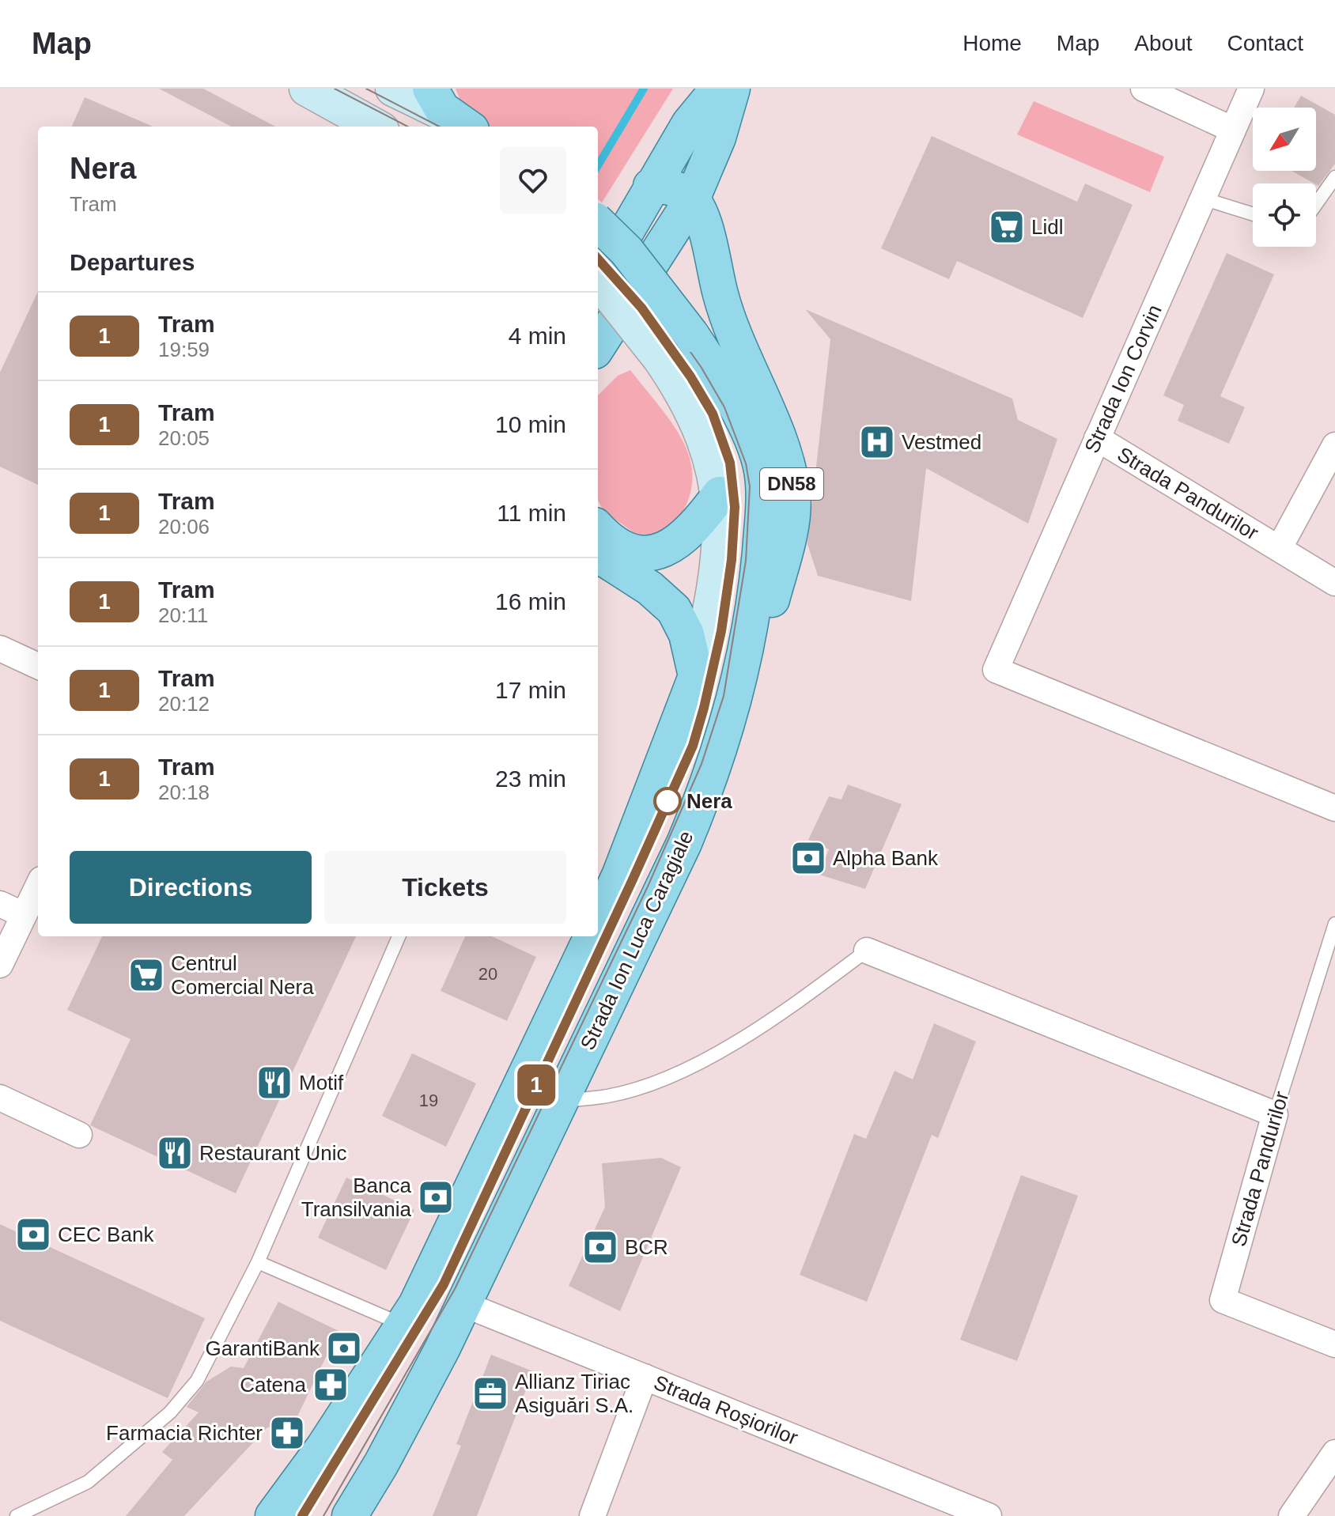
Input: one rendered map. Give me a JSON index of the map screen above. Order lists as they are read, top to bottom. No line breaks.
{"streets":{"main road":["DN58","Strada Ion Luca Caragiale"],"street":["Strada Ion Corvin","Strada Pandurilor","Strada Roșiorilor"]},"crossings":[["Strada Ion Corvin","Strada Pandurilor"],["DN58","Strada Ion Luca Caragiale"],["Strada Ion Luca Caragiale","Strada Roșiorilor"]],"places":{"supermarket":["Lidl","Centrul Comercial Nera"],"hospital":["Vestmed"],"other":["Nera"],"bank":["Alpha Bank","Banca Transilvania","CEC Bank","BCR","GarantiBank"],"restaurant":["Motif","Restaurant Unic"],"pharmacy":["Catena","Farmacia Richter"],"office":["Allianz Tiriac Asiguări S.A."]},"lines":["tram line 1"],"house_numbers":["20","19"],"north":"bottom left","page":{"header":"Map","nav":["Home","Map","About","Contact"],"on_map":"1","heading":[["Nera","Tram"],"Departures"],"list":[{"mark":"1","name":"Tram","note":"19:59","value":"4 min"},{"mark":"1","name":"Tram","note":"20:05","value":"10 min"},{"mark":"1","name":"Tram","note":"20:06","value":"11 min"},{"mark":"1","name":"Tram","note":"20:11","value":"16 min"},{"mark":"1","name":"Tram","note":"20:12","value":"17 min"},{"mark":"1","name":"Tram","note":"20:18","value":"23 min"}],"buttons":["Directions","Tickets"]}}
